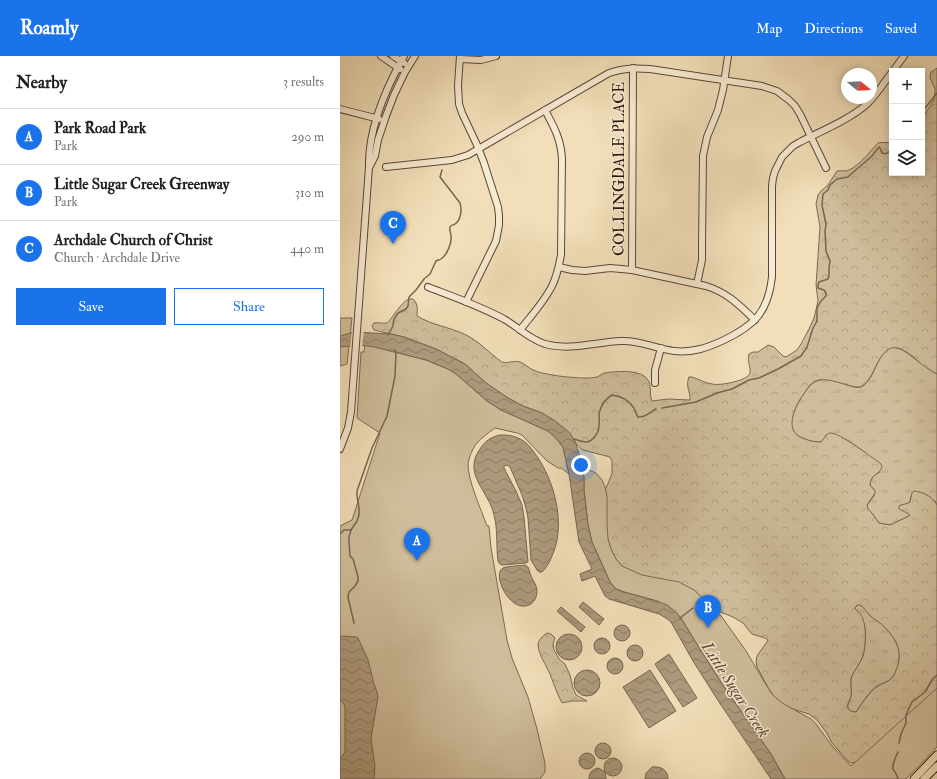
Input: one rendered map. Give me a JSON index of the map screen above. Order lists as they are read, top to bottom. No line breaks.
{"streets":{"street":["COLLINGDALE PLACE"]},"water":["Little Sugar Creek"],"north":"right","page":{"header":"Roamly","nav":["Map","Directions","Saved"],"heading":["Nearby","3 results"],"map_buttons":["+","−"],"list":[{"mark":"A","name":"Park Road Park","note":"Park","value":"290 m"},{"mark":"B","name":"Little Sugar Creek Greenway","note":"Park","value":"310 m"},{"mark":"C","name":"Archdale Church of Christ","note":"Church · Archdale Drive","value":"440 m"}],"pins":["C","A","B"],"buttons":["Save","Share"]}}
